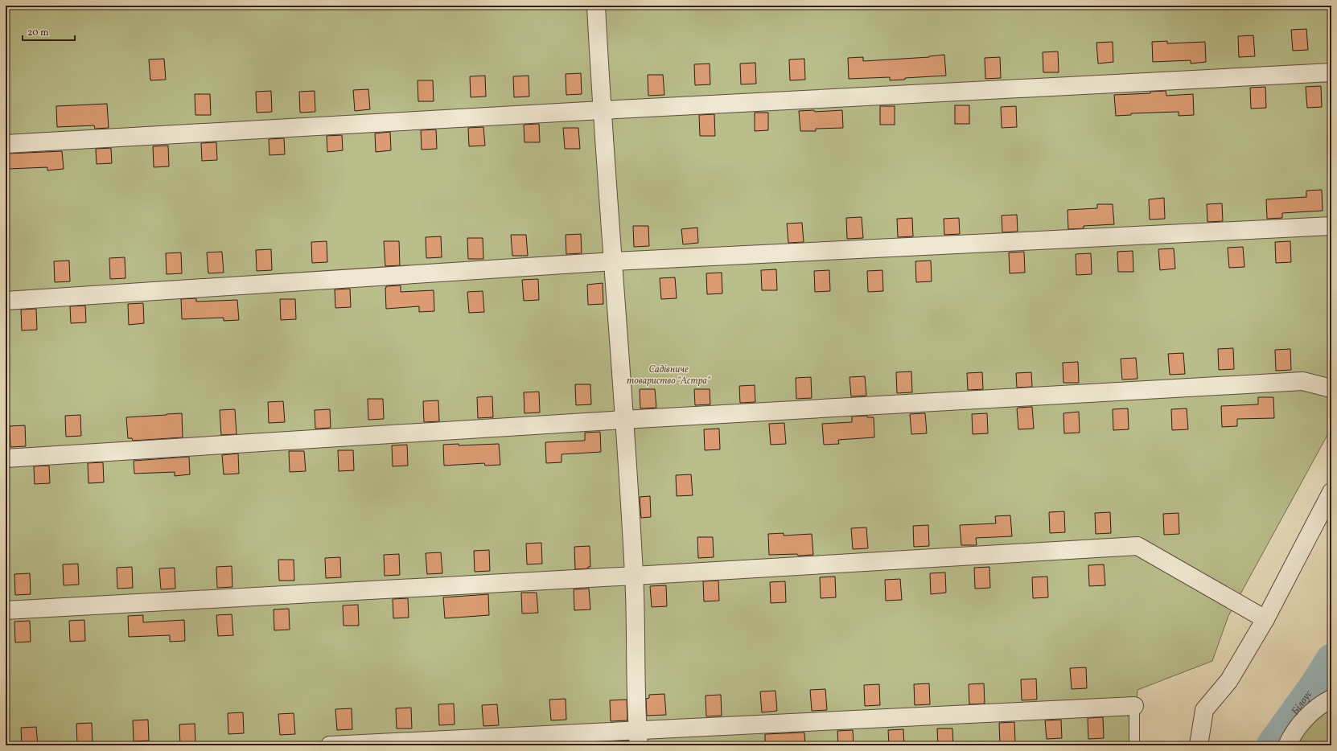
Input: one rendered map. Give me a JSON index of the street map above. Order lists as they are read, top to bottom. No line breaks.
{"water":["Білоус"],"parks":["Садівниче товариство \"Астра\""],"scale_bar":"20 m"}
